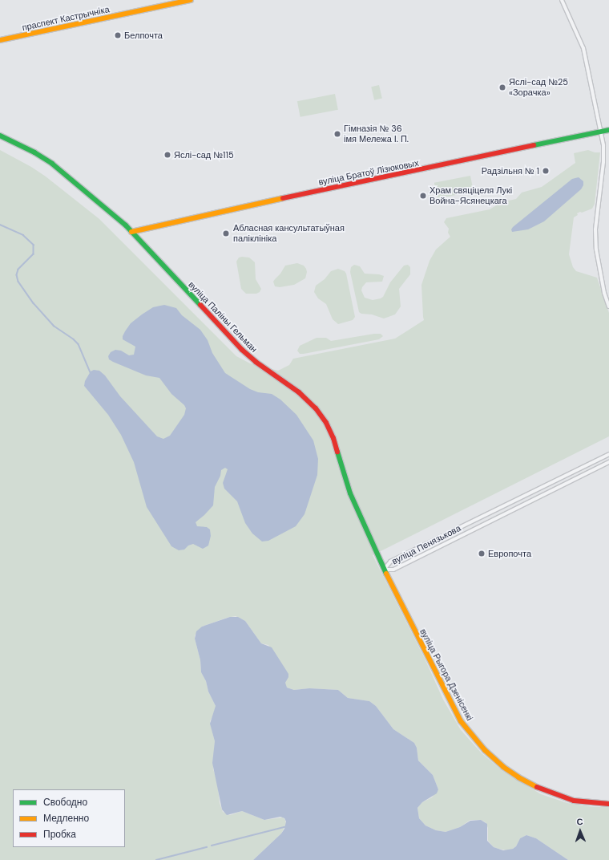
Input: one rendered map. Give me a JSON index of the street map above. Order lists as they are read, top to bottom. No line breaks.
{"streets":{"street":["праспект Кастрычніка","вуліца Братоў Лізюковых","вуліца Паліны Гельман","вуліца Пенязькова","вуліца Рыгора Дзенісенкі"]},"crossings":[["вуліца Братоў Лізюковых","вуліца Паліны Гельман"],["вуліца Паліны Гельман","вуліца Пенязькова"],["вуліца Паліны Гельман","вуліца Рыгора Дзенісенкі"]],"places":["Белпочта","Яслі-сад №25 «Зорачка»","Гімназія № 36 імя Мележа І. П.","Яслі-сад №115","Радзільня № 1","Храм свяціцеля Лукі Война-Ясянецкага","Абласная кансультатыўная паліклініка","Европочта"],"legend":["Свободно","Медленно","Пробка"],"north":"top"}
